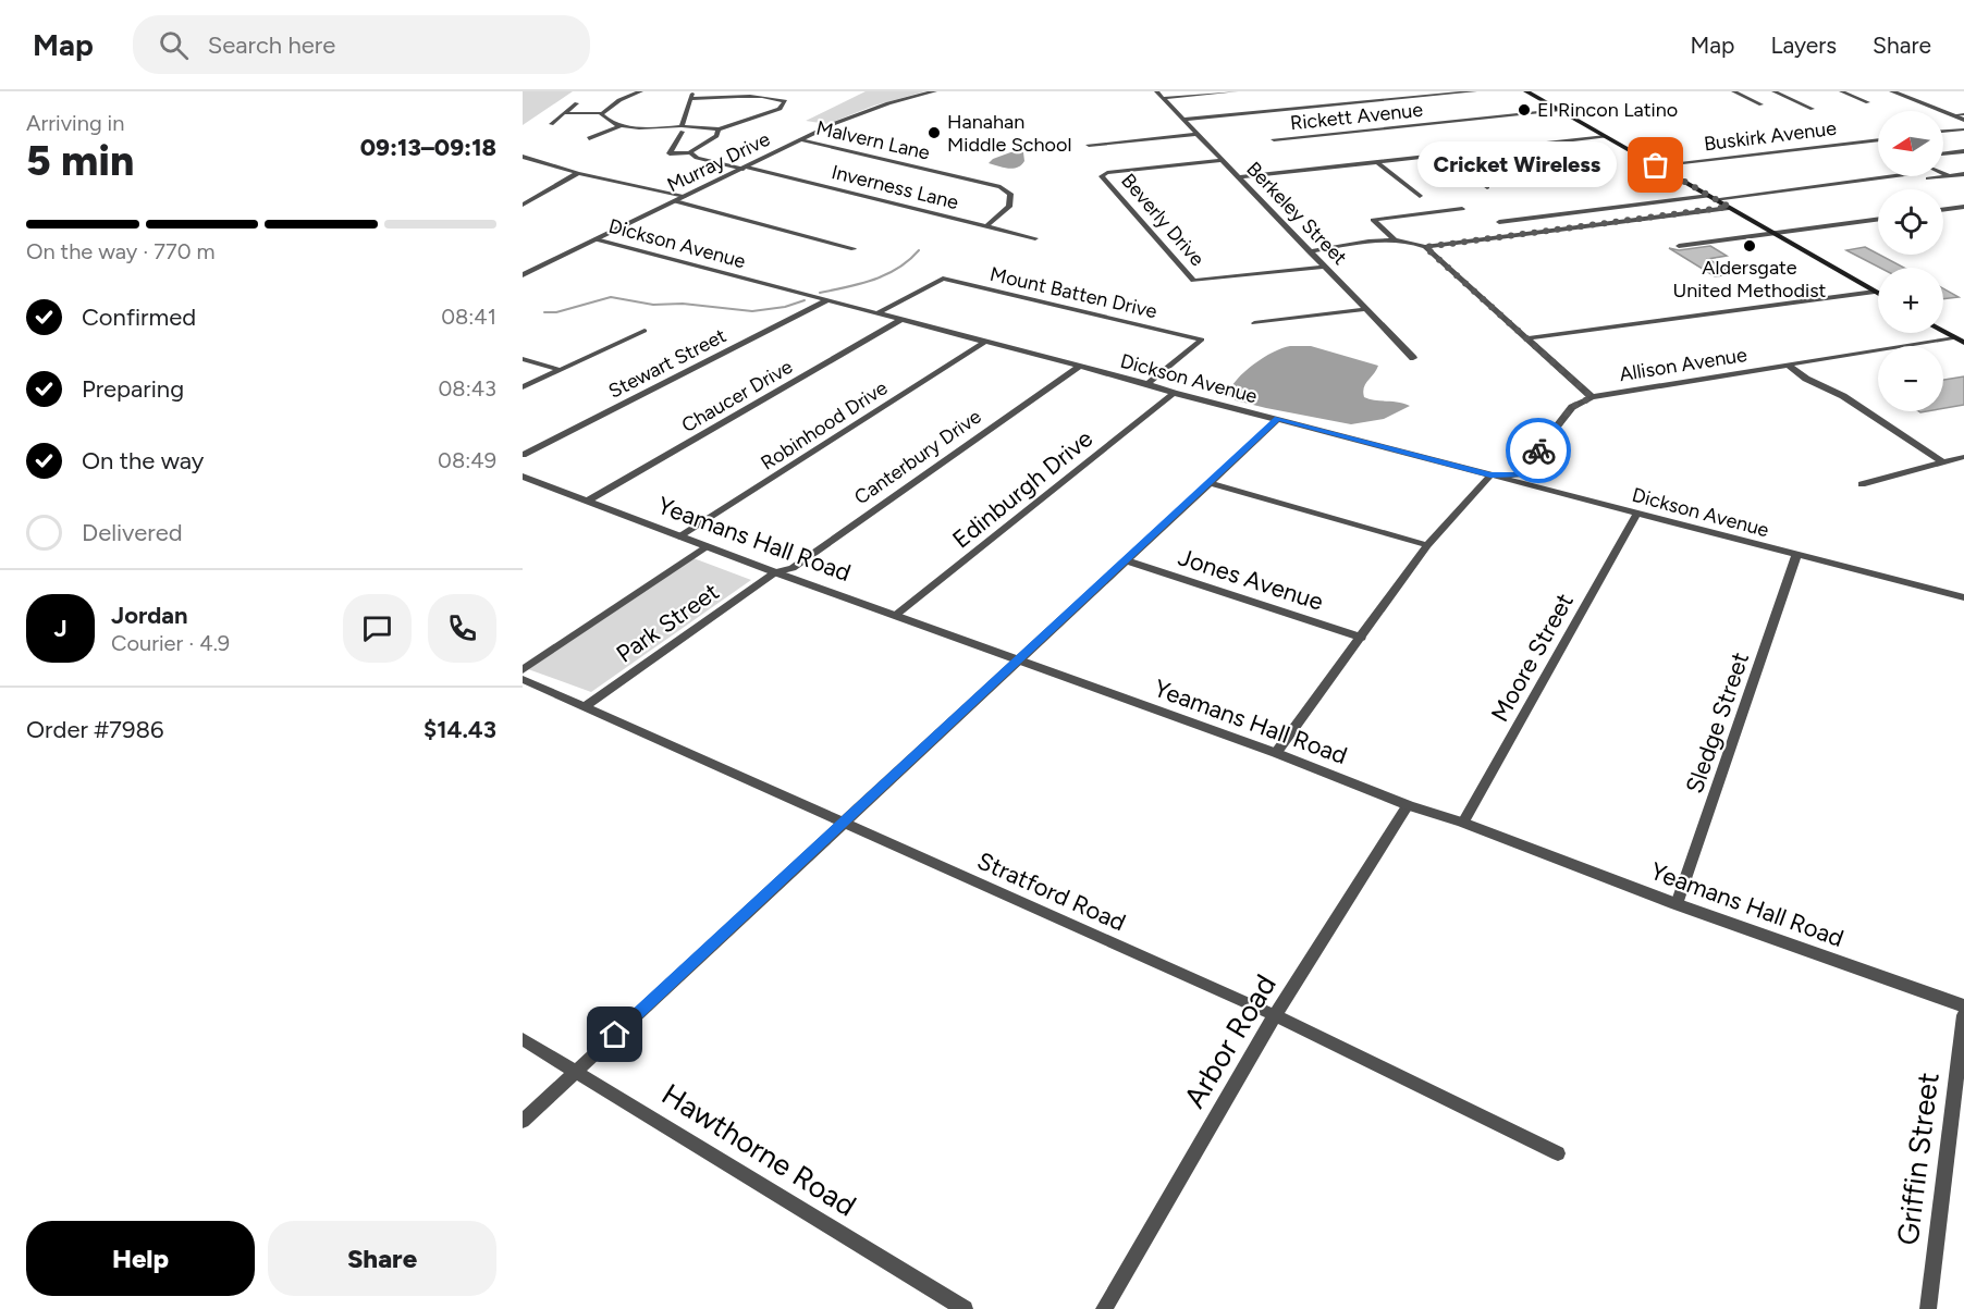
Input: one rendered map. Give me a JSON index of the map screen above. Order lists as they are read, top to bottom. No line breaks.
{"streets":{"street":["Rickett Avenue","Buskirk Avenue","Malvern Lane","Murray Drive","Inverness Lane","Berkeley Street","Beverly Drive","Dickson Avenue","Mount Batten Drive","Stewart Street","Allison Avenue","Chaucer Drive","Robinhood Drive","Canterbury Drive","Edinburgh Drive","Yeamans Hall Road","Jones Avenue","Park Street","Moore Street","Sledge Street","Stratford Road","Arbor Road","Hawthorne Road","Griffin Street"]},"crossings":[["Malvern Lane","Murray Drive"],["Malvern Lane","Inverness Lane"],["Murray Drive","Inverness Lane"],["Murray Drive","Dickson Avenue"],["Berkeley Street","Beverly Drive"],["Dickson Avenue","Mount Batten Drive"],["Dickson Avenue","Stewart Street"],["Dickson Avenue","Allison Avenue"],["Dickson Avenue","Chaucer Drive"],["Dickson Avenue","Robinhood Drive"],["Dickson Avenue","Canterbury Drive"],["Dickson Avenue","Edinburgh Drive"],["Dickson Avenue","Moore Street"],["Dickson Avenue","Sledge Street"],["Chaucer Drive","Yeamans Hall Road"],["Robinhood Drive","Yeamans Hall Road"],["Canterbury Drive","Yeamans Hall Road"],["Canterbury Drive","Park Street"],["Edinburgh Drive","Yeamans Hall Road"],["Yeamans Hall Road","Park Street"],["Yeamans Hall Road","Moore Street"],["Yeamans Hall Road","Sledge Street"],["Yeamans Hall Road","Arbor Road"],["Park Street","Stratford Road"],["Stratford Road","Arbor Road"]],"places":["El Rincon Latino","Hanahan Middle School","Cricket Wireless","Aldersgate United Methodist"],"north":"left","page":{"header":"Map","search":"Search here","nav":["Map","Layers","Share"],"heading":["5 min","Arriving in","09:13–09:18"],"panel":["Jordan","Courier · 4.9","Order #7986","$14.43"],"map_buttons":["+","−"],"bubble":"Cricket Wireless","bar":"On the way · 770 m","list":[["Confirmed","08:41"],["Preparing","08:43"],["On the way","08:49"],"Delivered"],"round":"J","buttons":["Help","Share"]}}
